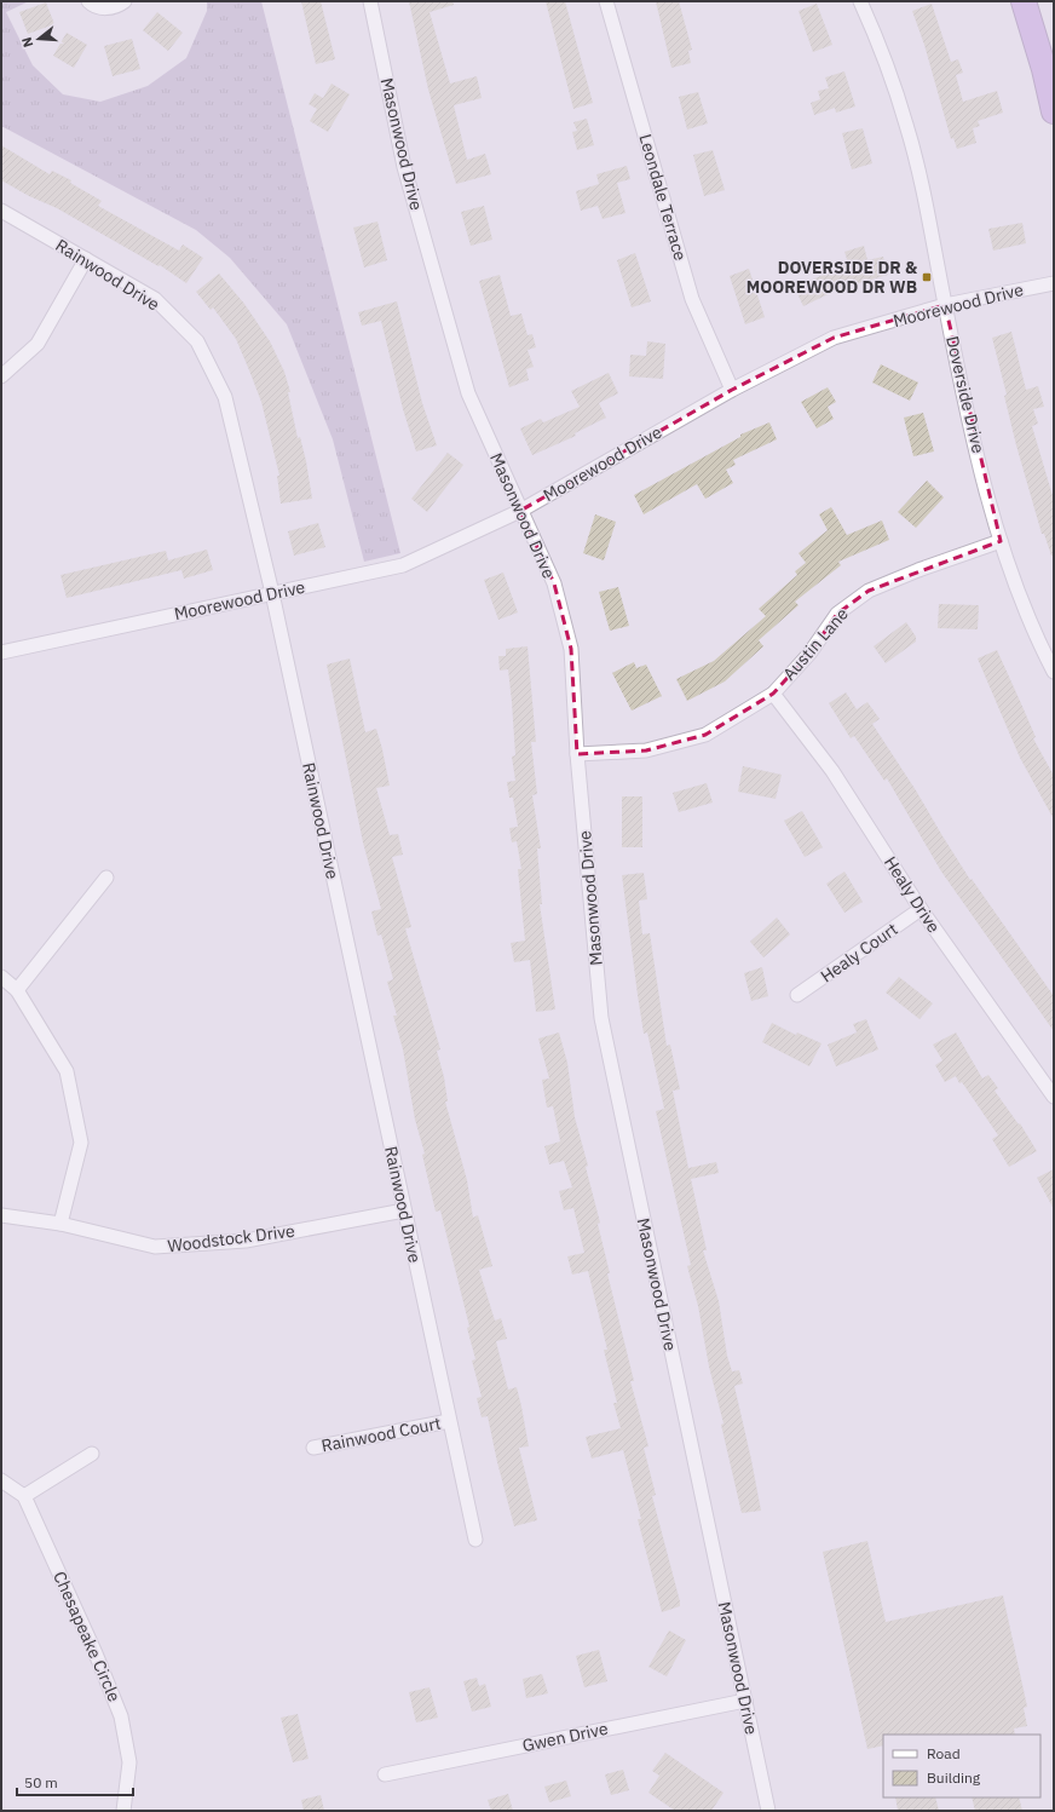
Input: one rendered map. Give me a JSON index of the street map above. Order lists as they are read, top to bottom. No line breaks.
{"streets":{"street":["Masonwood Drive","Leondale Terrace","Rainwood Drive","Moorewood Drive","Doverside Drive","Austin Lane","Healy Drive","Healy Court","Woodstock Drive","Rainwood Court","Chesapeake Circle","Gwen Drive"]},"crossings":[["Masonwood Drive","Moorewood Drive"],["Masonwood Drive","Austin Lane"],["Masonwood Drive","Gwen Drive"],["Leondale Terrace","Moorewood Drive"],["Rainwood Drive","Moorewood Drive"],["Rainwood Drive","Woodstock Drive"],["Rainwood Drive","Rainwood Court"],["Moorewood Drive","Doverside Drive"],["Doverside Drive","Austin Lane"],["Austin Lane","Healy Drive"],["Healy Drive","Healy Court"]],"places":{"transit":["DOVERSIDE DR & MOOREWOOD DR WB"]},"legend":["Road","Building"],"scale_bar":"50 m","north":"left"}
